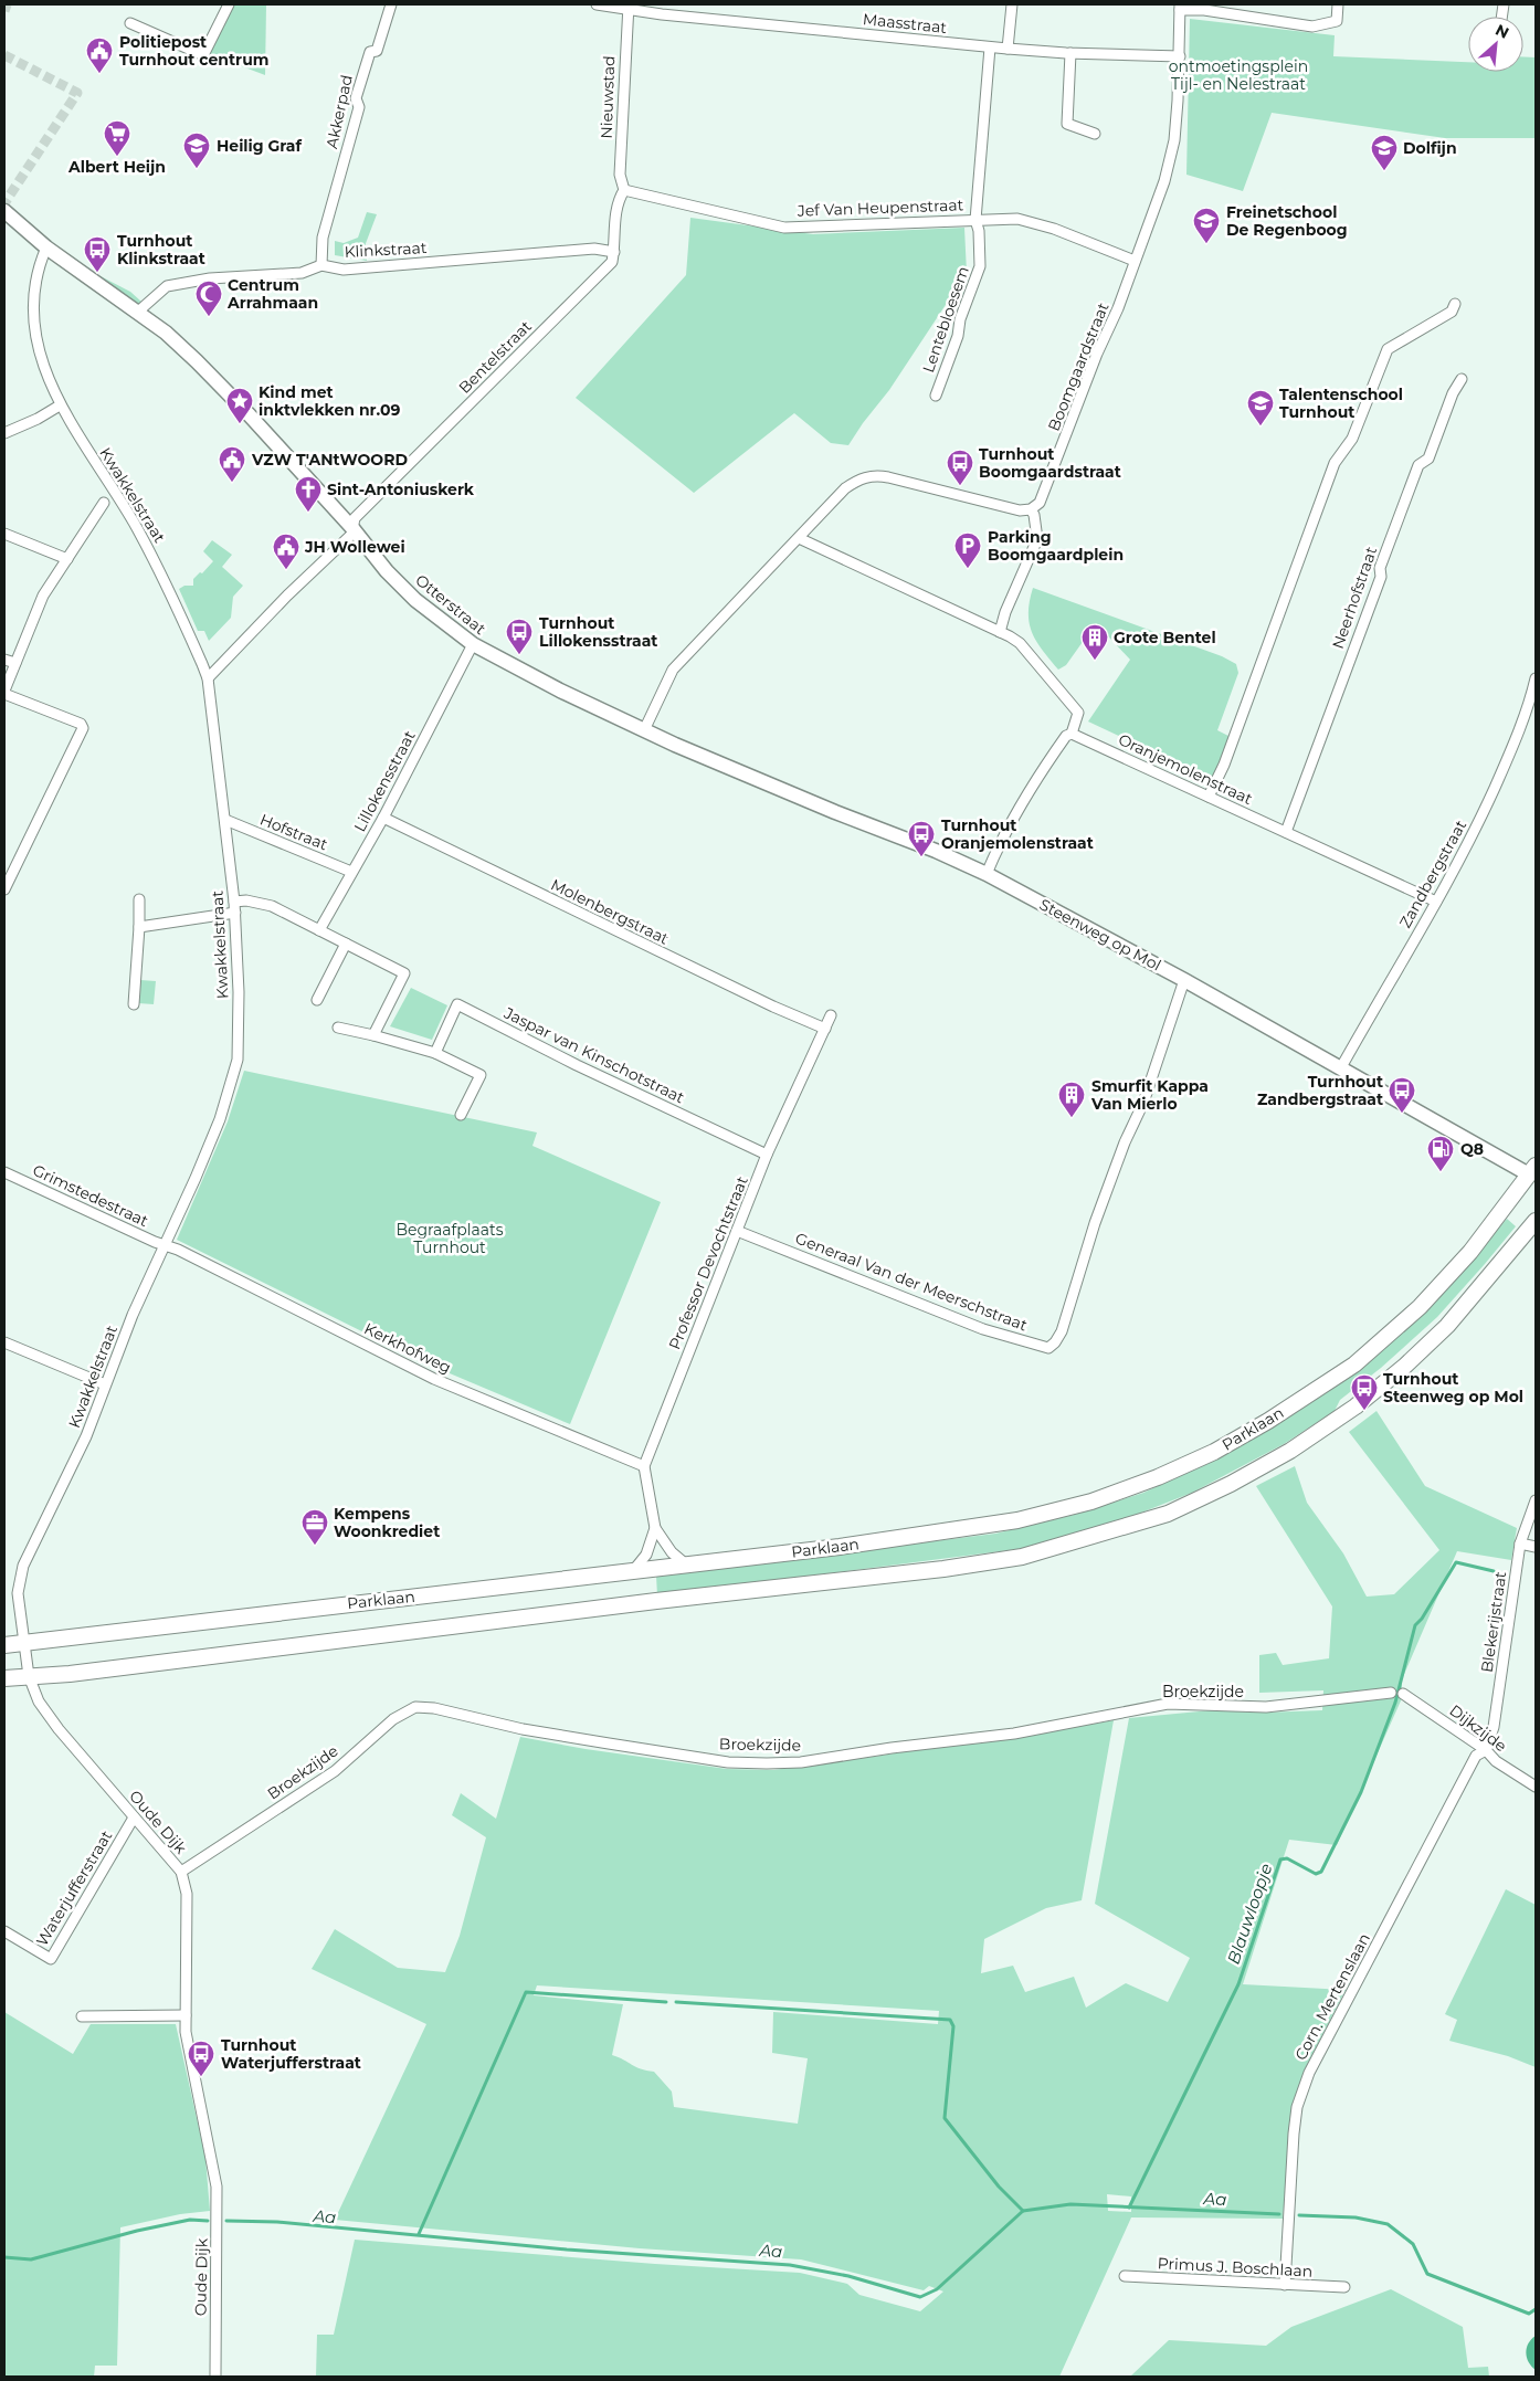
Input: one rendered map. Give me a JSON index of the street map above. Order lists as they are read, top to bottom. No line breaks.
{"streets":{"main road":["Parklaan"],"street":["Maasstraat","Nieuwstad","Akkerpad","Jef Van Heupenstraat","Klinkstraat","Lentebloesem","Bentelstraat","Boomgaardstraat","Kwakkelstraat","Neerhofstraat","Otterstraat","Oranjemolenstraat","Lillokensstraat","Hofstraat","Zandbergstraat","Molenbergstraat","Steenweg op Mol","Jaspar van Kinschotstraat","Grimstedestraat","Professor Devochtstraat","Generaal Van der Meerschstraat","Kerkhofweg","Blekerijstraat","Broekzijde","Dijkzijde","Oude Dijk","Waterjufferstraat","Corn. Mertenslaan","Primus J. Boschlaan"]},"crossings":[["Maasstraat","Nieuwstad"],["Maasstraat","Lentebloesem"],["Maasstraat","Boomgaardstraat"],["Nieuwstad","Jef Van Heupenstraat"],["Nieuwstad","Bentelstraat"],["Akkerpad","Klinkstraat"],["Jef Van Heupenstraat","Lentebloesem"],["Jef Van Heupenstraat","Bentelstraat"],["Jef Van Heupenstraat","Boomgaardstraat"],["Klinkstraat","Bentelstraat"],["Klinkstraat","Otterstraat"],["Bentelstraat","Kwakkelstraat"],["Bentelstraat","Otterstraat"],["Kwakkelstraat","Otterstraat"],["Kwakkelstraat","Hofstraat"],["Kwakkelstraat","Grimstedestraat"],["Kwakkelstraat","Kerkhofweg"],["Kwakkelstraat","Parklaan"],["Kwakkelstraat","Oude Dijk"],["Neerhofstraat","Oranjemolenstraat"],["Otterstraat","Lillokensstraat"],["Otterstraat","Steenweg op Mol"],["Oranjemolenstraat","Zandbergstraat"],["Lillokensstraat","Hofstraat"],["Lillokensstraat","Molenbergstraat"],["Zandbergstraat","Steenweg op Mol"],["Molenbergstraat","Professor Devochtstraat"],["Steenweg op Mol","Generaal Van der Meerschstraat"],["Steenweg op Mol","Parklaan"],["Jaspar van Kinschotstraat","Professor Devochtstraat"],["Grimstedestraat","Kerkhofweg"],["Professor Devochtstraat","Generaal Van der Meerschstraat"],["Professor Devochtstraat","Kerkhofweg"],["Blekerijstraat","Dijkzijde"],["Blekerijstraat","Corn. Mertenslaan"],["Broekzijde","Oude Dijk"],["Dijkzijde","Corn. Mertenslaan"],["Oude Dijk","Waterjufferstraat"],["Corn. Mertenslaan","Primus J. Boschlaan"]],"water":["Blauwloopje","Aa"],"parks":["ontmoetingsplein Tijl- en Nelestraat","Begraafplaats Turnhout"],"places":{"public building":["Politiepost Turnhout centrum","VZW T'ANtWOORD","JH Wollewei"],"supermarket":["Albert Heijn"],"school or university":["Heilig Graf","Dolfijn","Freinetschool De Regenboog","Talentenschool Turnhout"],"bus stop":["Turnhout Klinkstraat","Turnhout Boomgaardstraat","Turnhout Lillokensstraat","Turnhout Oranjemolenstraat","Turnhout Zandbergstraat","Turnhout Steenweg op Mol","Turnhout Waterjufferstraat"],"mosque":["Centrum Arrahmaan"],"place":["Kind met inktvlekken nr.09"],"church":["Sint-Antoniuskerk"],"parking":["Parking Boomgaardplein"],"building":["Grote Bentel","Smurfit Kappa Van Mierlo"],"fuel station":["Q8"],"office":["Kempens Woonkrediet"]},"north":"top right"}
